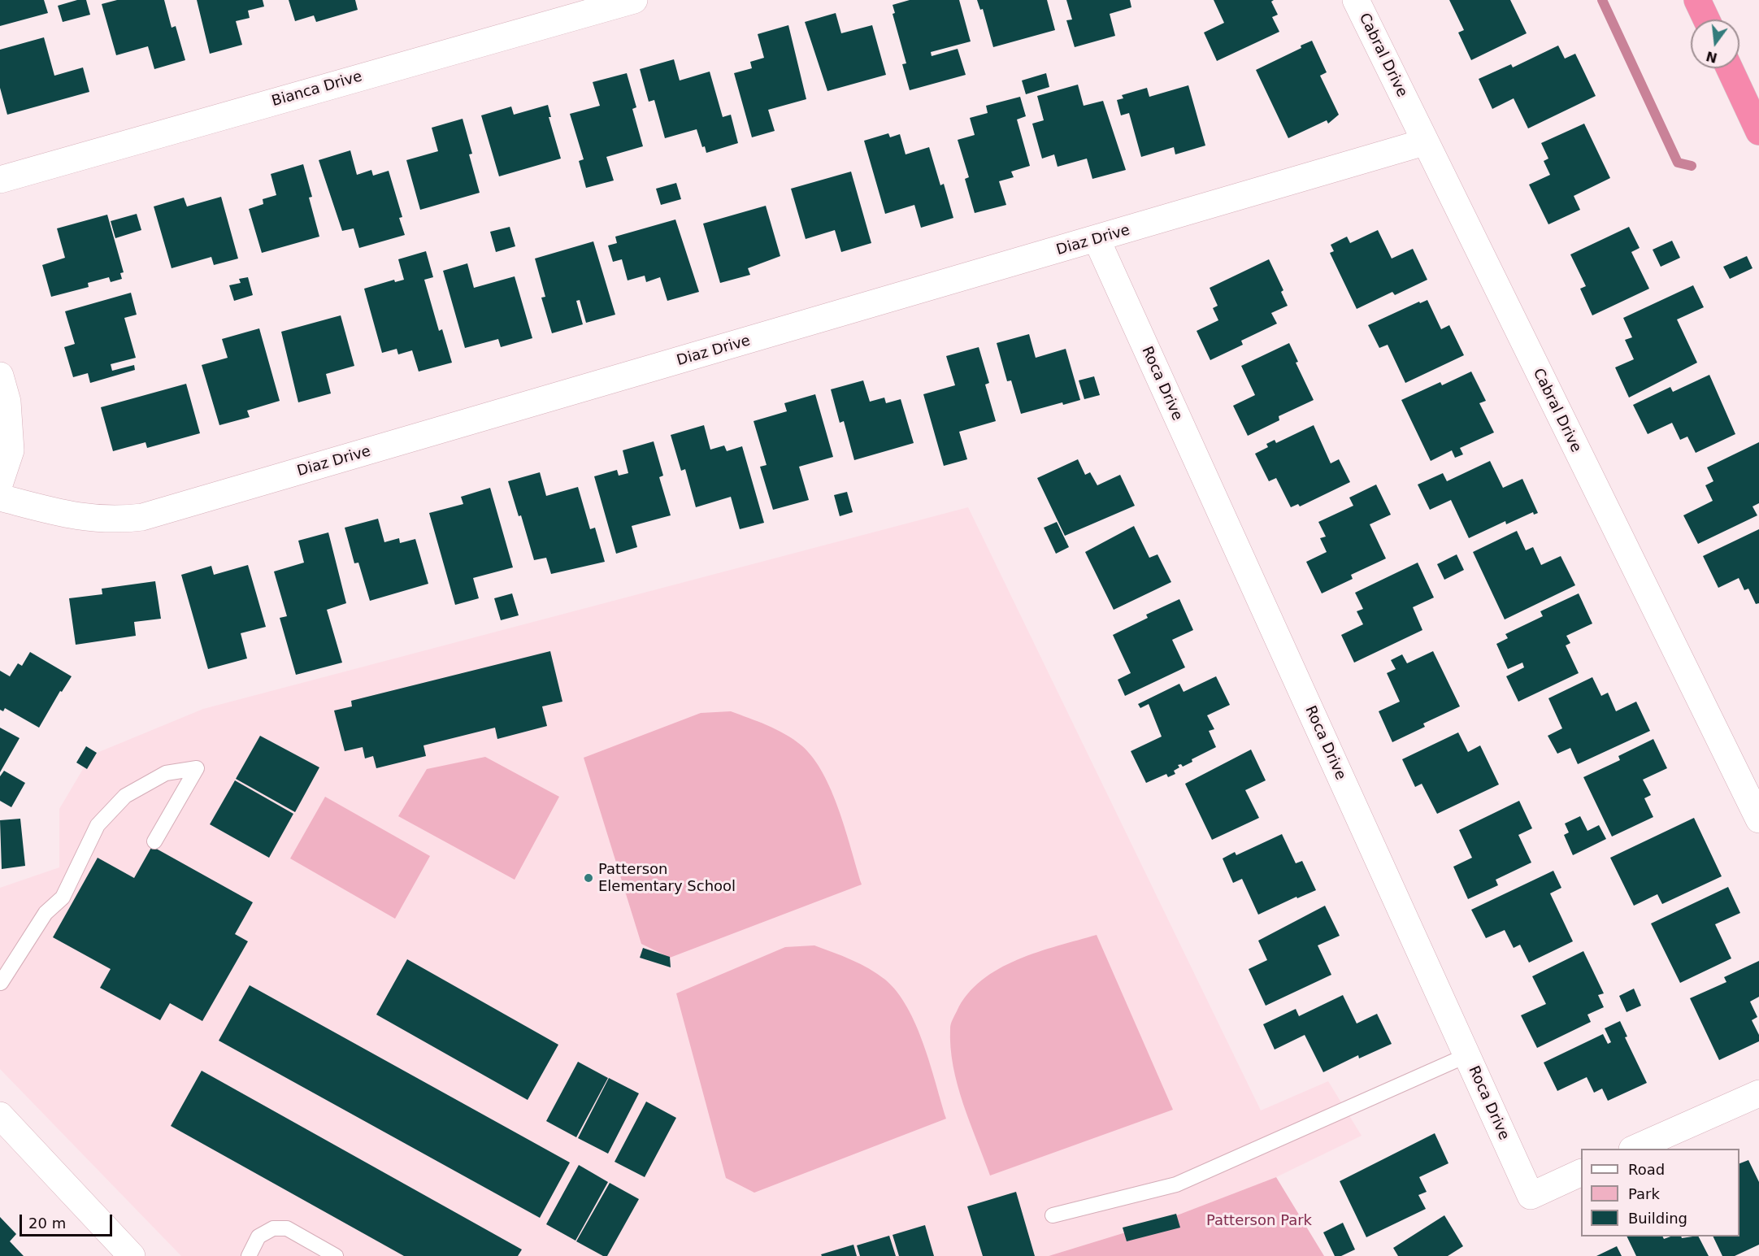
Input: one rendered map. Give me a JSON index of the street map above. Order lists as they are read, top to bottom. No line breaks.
{"streets":{"street":["Cabral Drive","Bianca Drive","Diaz Drive","Roca Drive"]},"crossings":[["Cabral Drive","Diaz Drive"],["Diaz Drive","Roca Drive"]],"parks":["Patterson Park"],"places":["Patterson Elementary School"],"legend":["Road","Park","Building"],"scale_bar":"20 m","north":"bottom"}
